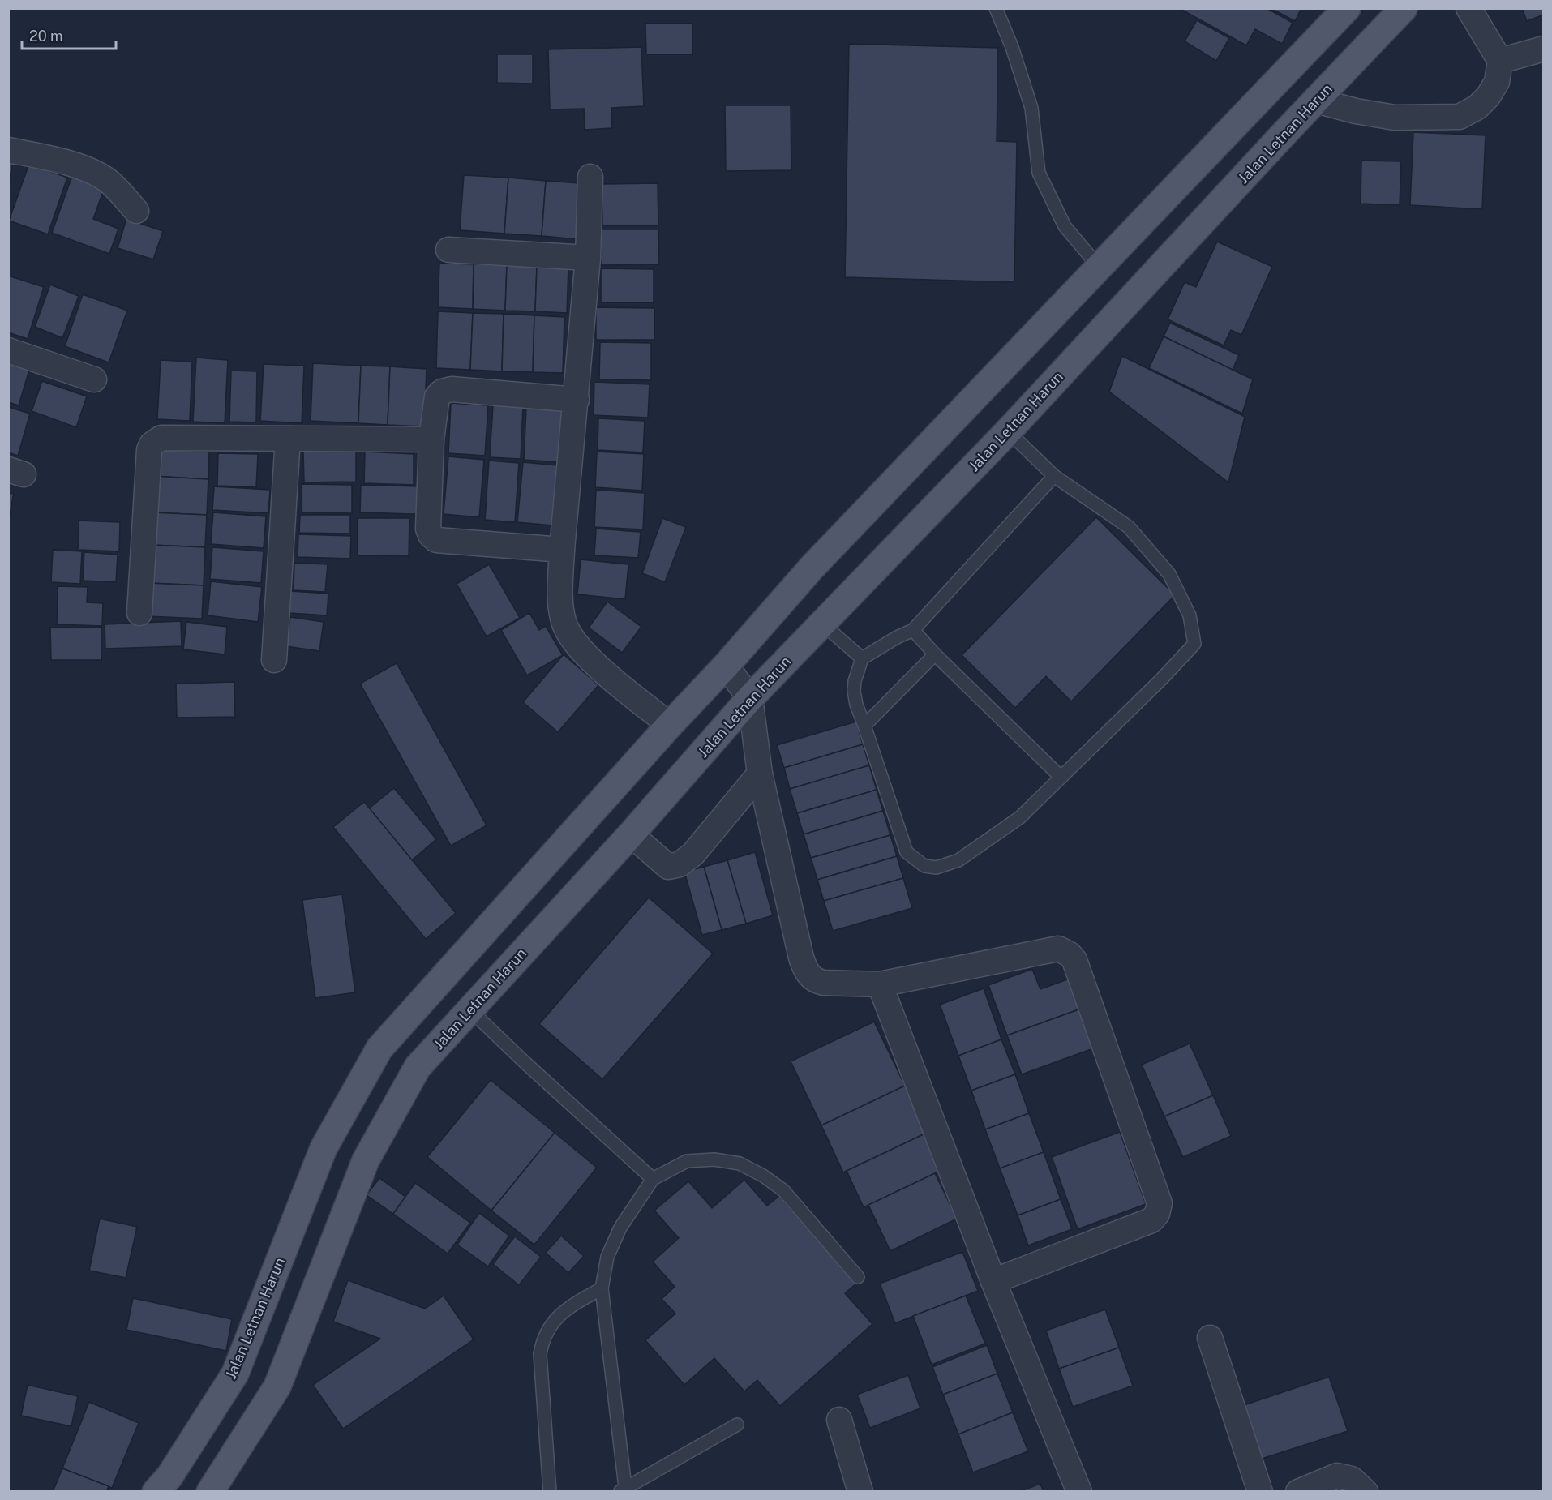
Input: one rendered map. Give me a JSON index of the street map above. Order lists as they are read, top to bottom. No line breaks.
{"streets":{"main road":["Jalan Letnan Harun"]},"scale_bar":"20 m"}
